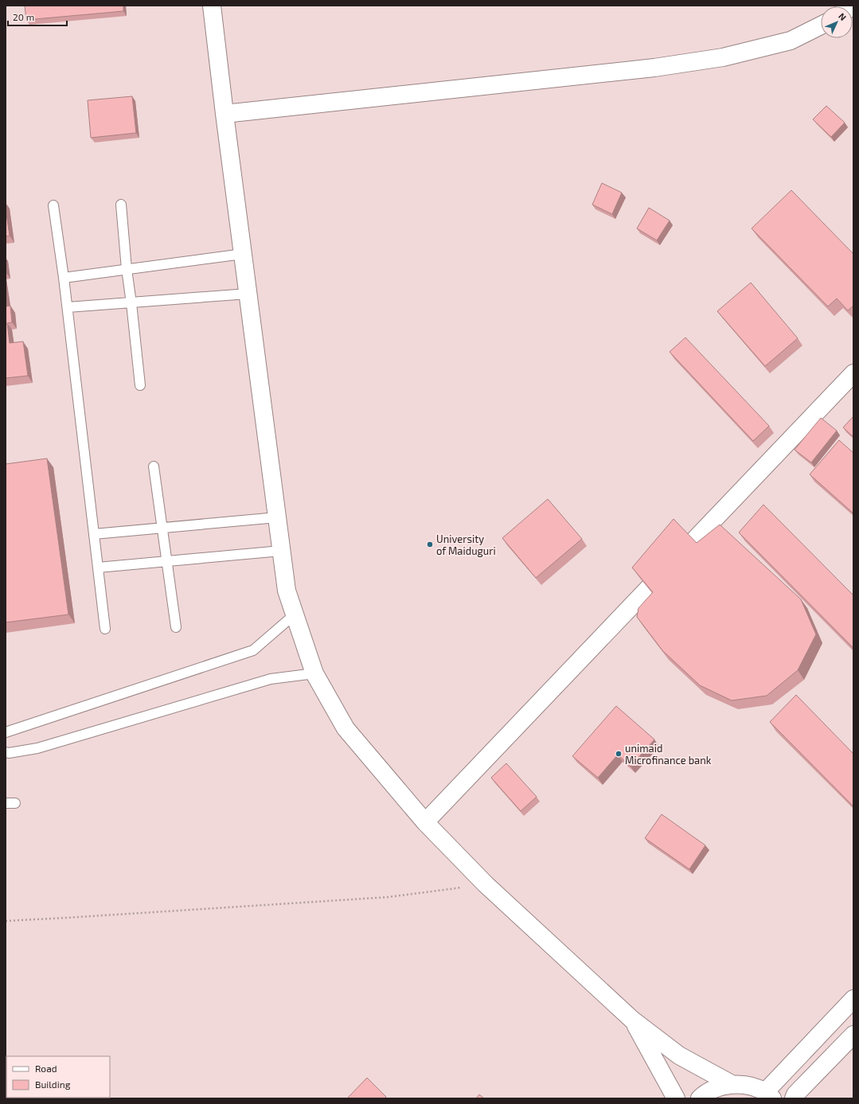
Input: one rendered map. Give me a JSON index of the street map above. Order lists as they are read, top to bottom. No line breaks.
{"places":["University of Maiduguri","unimaid Microfinance bank"],"legend":["Road","Building"],"scale_bar":"20 m","north":"top right"}
